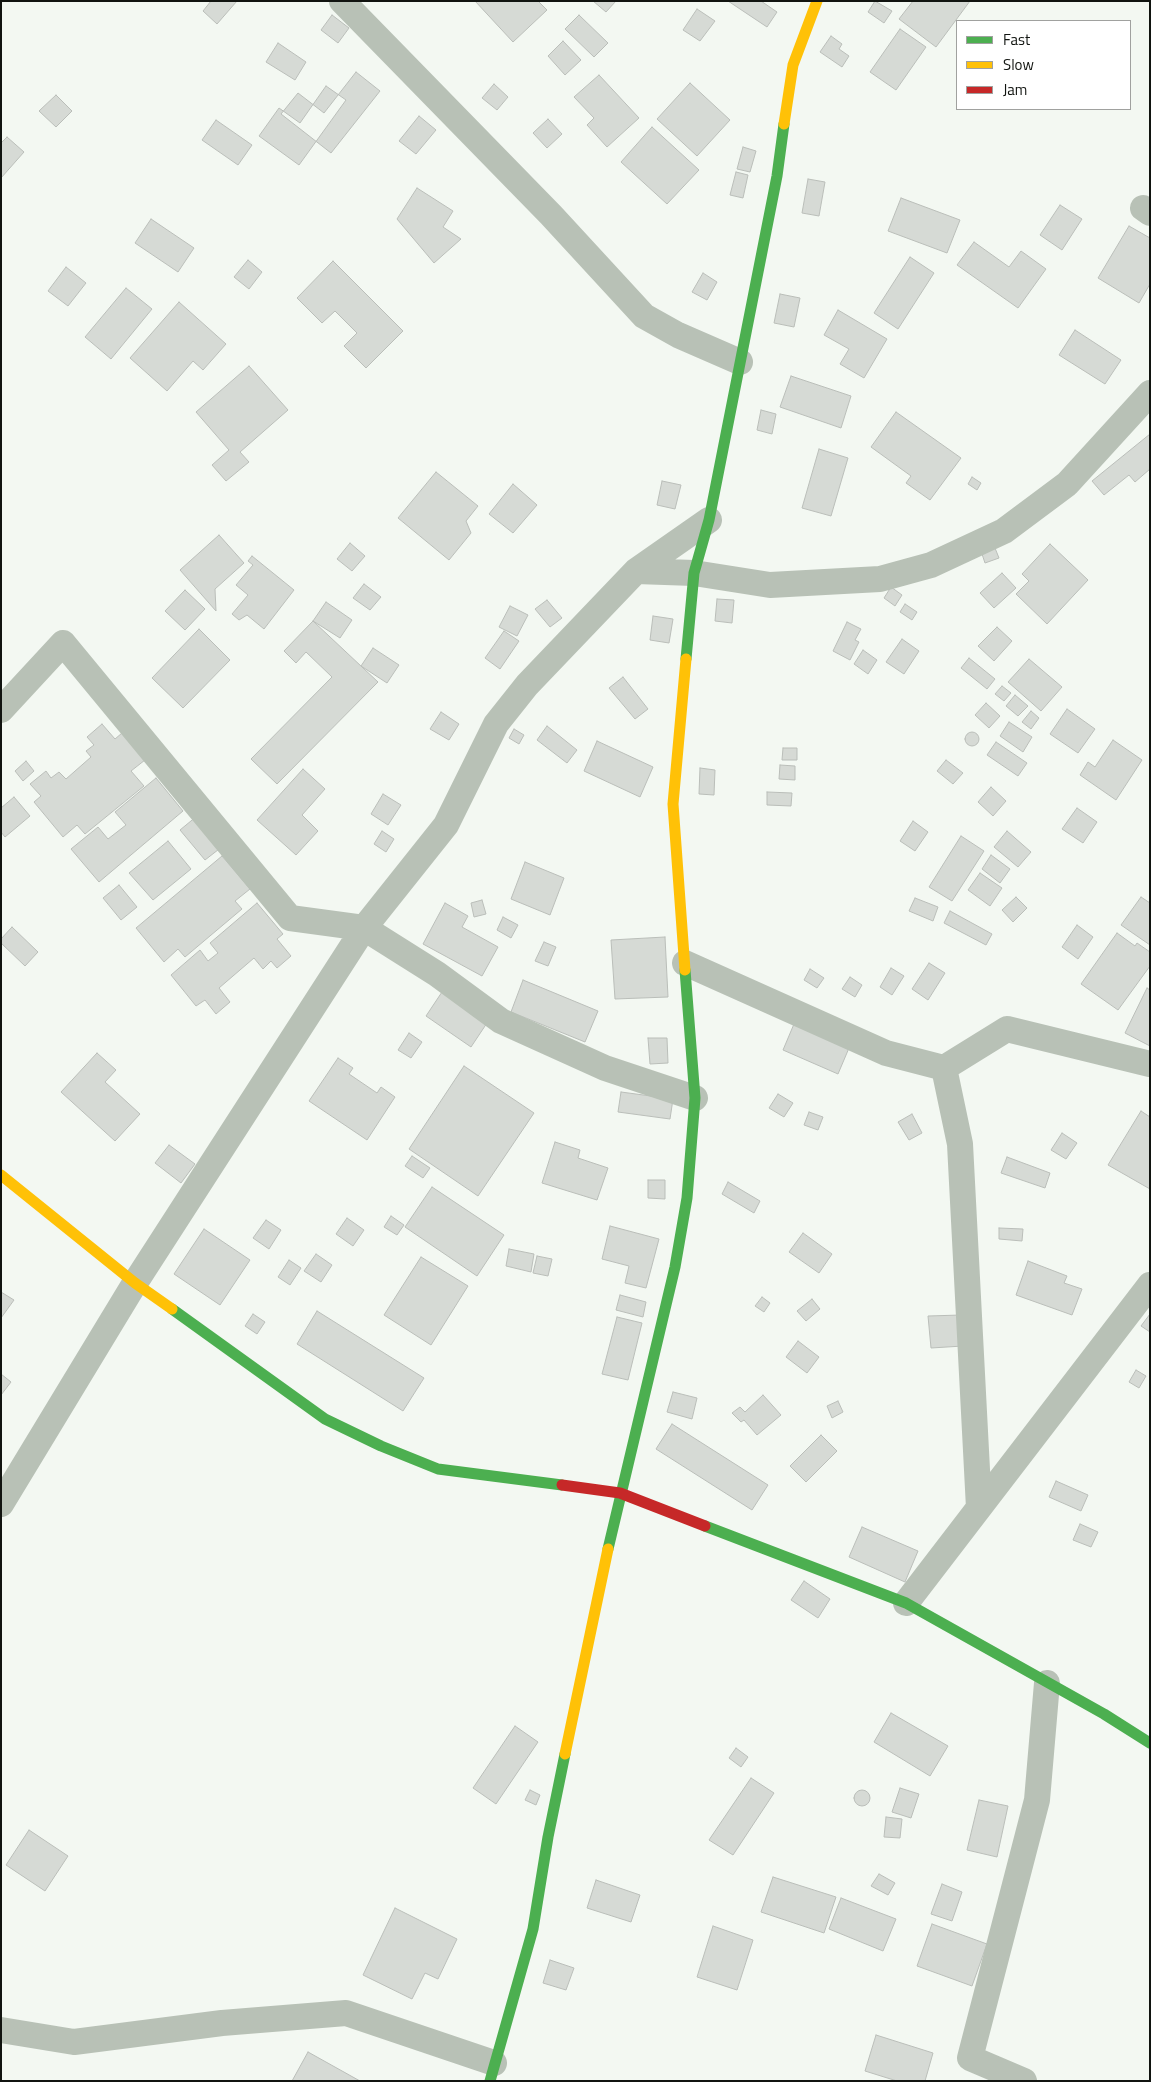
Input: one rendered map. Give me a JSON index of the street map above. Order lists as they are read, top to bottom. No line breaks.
{"legend":["Fast","Slow","Jam"]}
